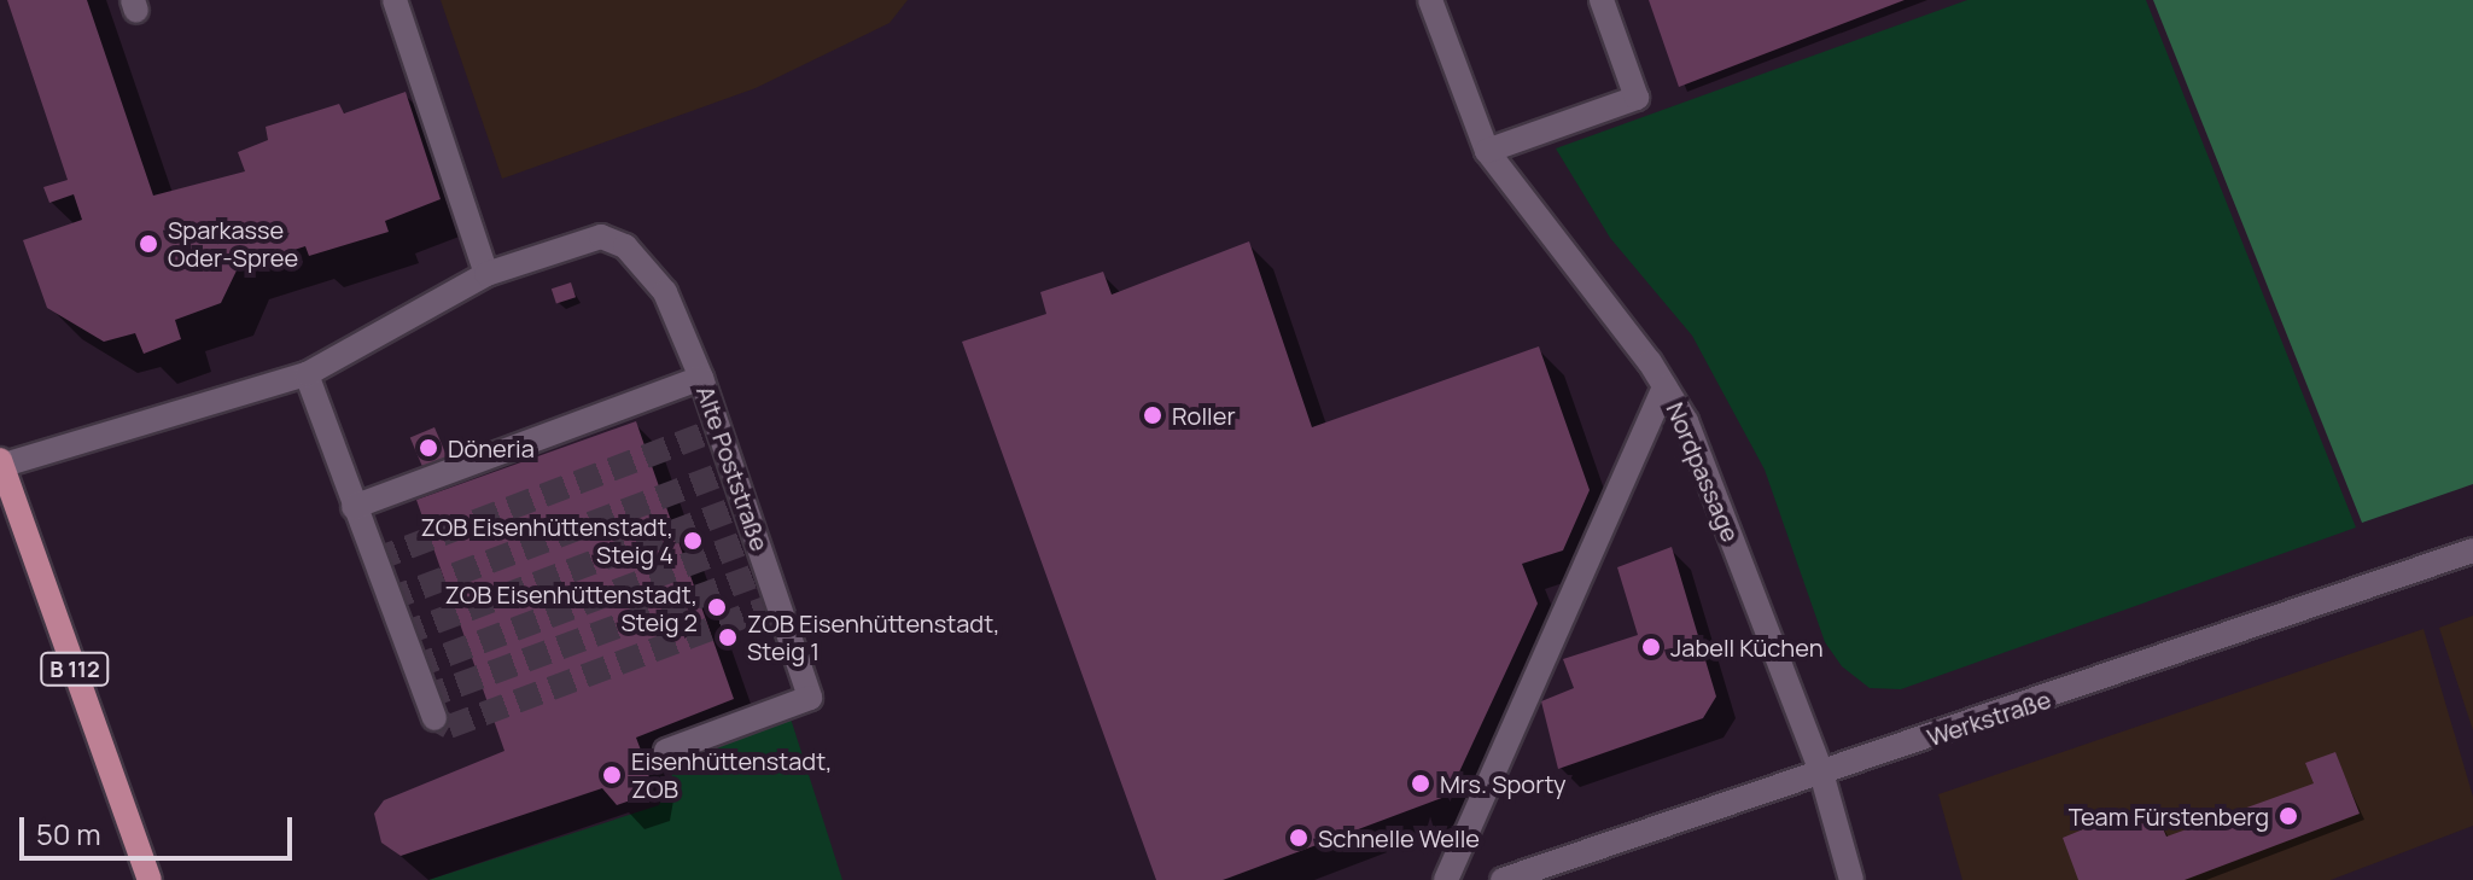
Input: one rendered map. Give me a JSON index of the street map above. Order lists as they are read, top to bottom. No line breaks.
{"streets":{"main road":["B 112"],"street":["Alte Poststraße","Nordpassage","Werkstraße"]},"crossings":[["Alte Poststraße","B 112"],["Nordpassage","Werkstraße"]],"places":["Sparkasse Oder-Spree","Roller","Döneria","ZOB Eisenhüttenstadt, Steig 4","ZOB Eisenhüttenstadt, Steig 2","ZOB Eisenhüttenstadt, Steig 1","Jabell Küchen","Eisenhüttenstadt, ZOB","Mrs. Sporty","Team Fürstenberg","Schnelle Welle"],"scale_bar":"50 m"}
